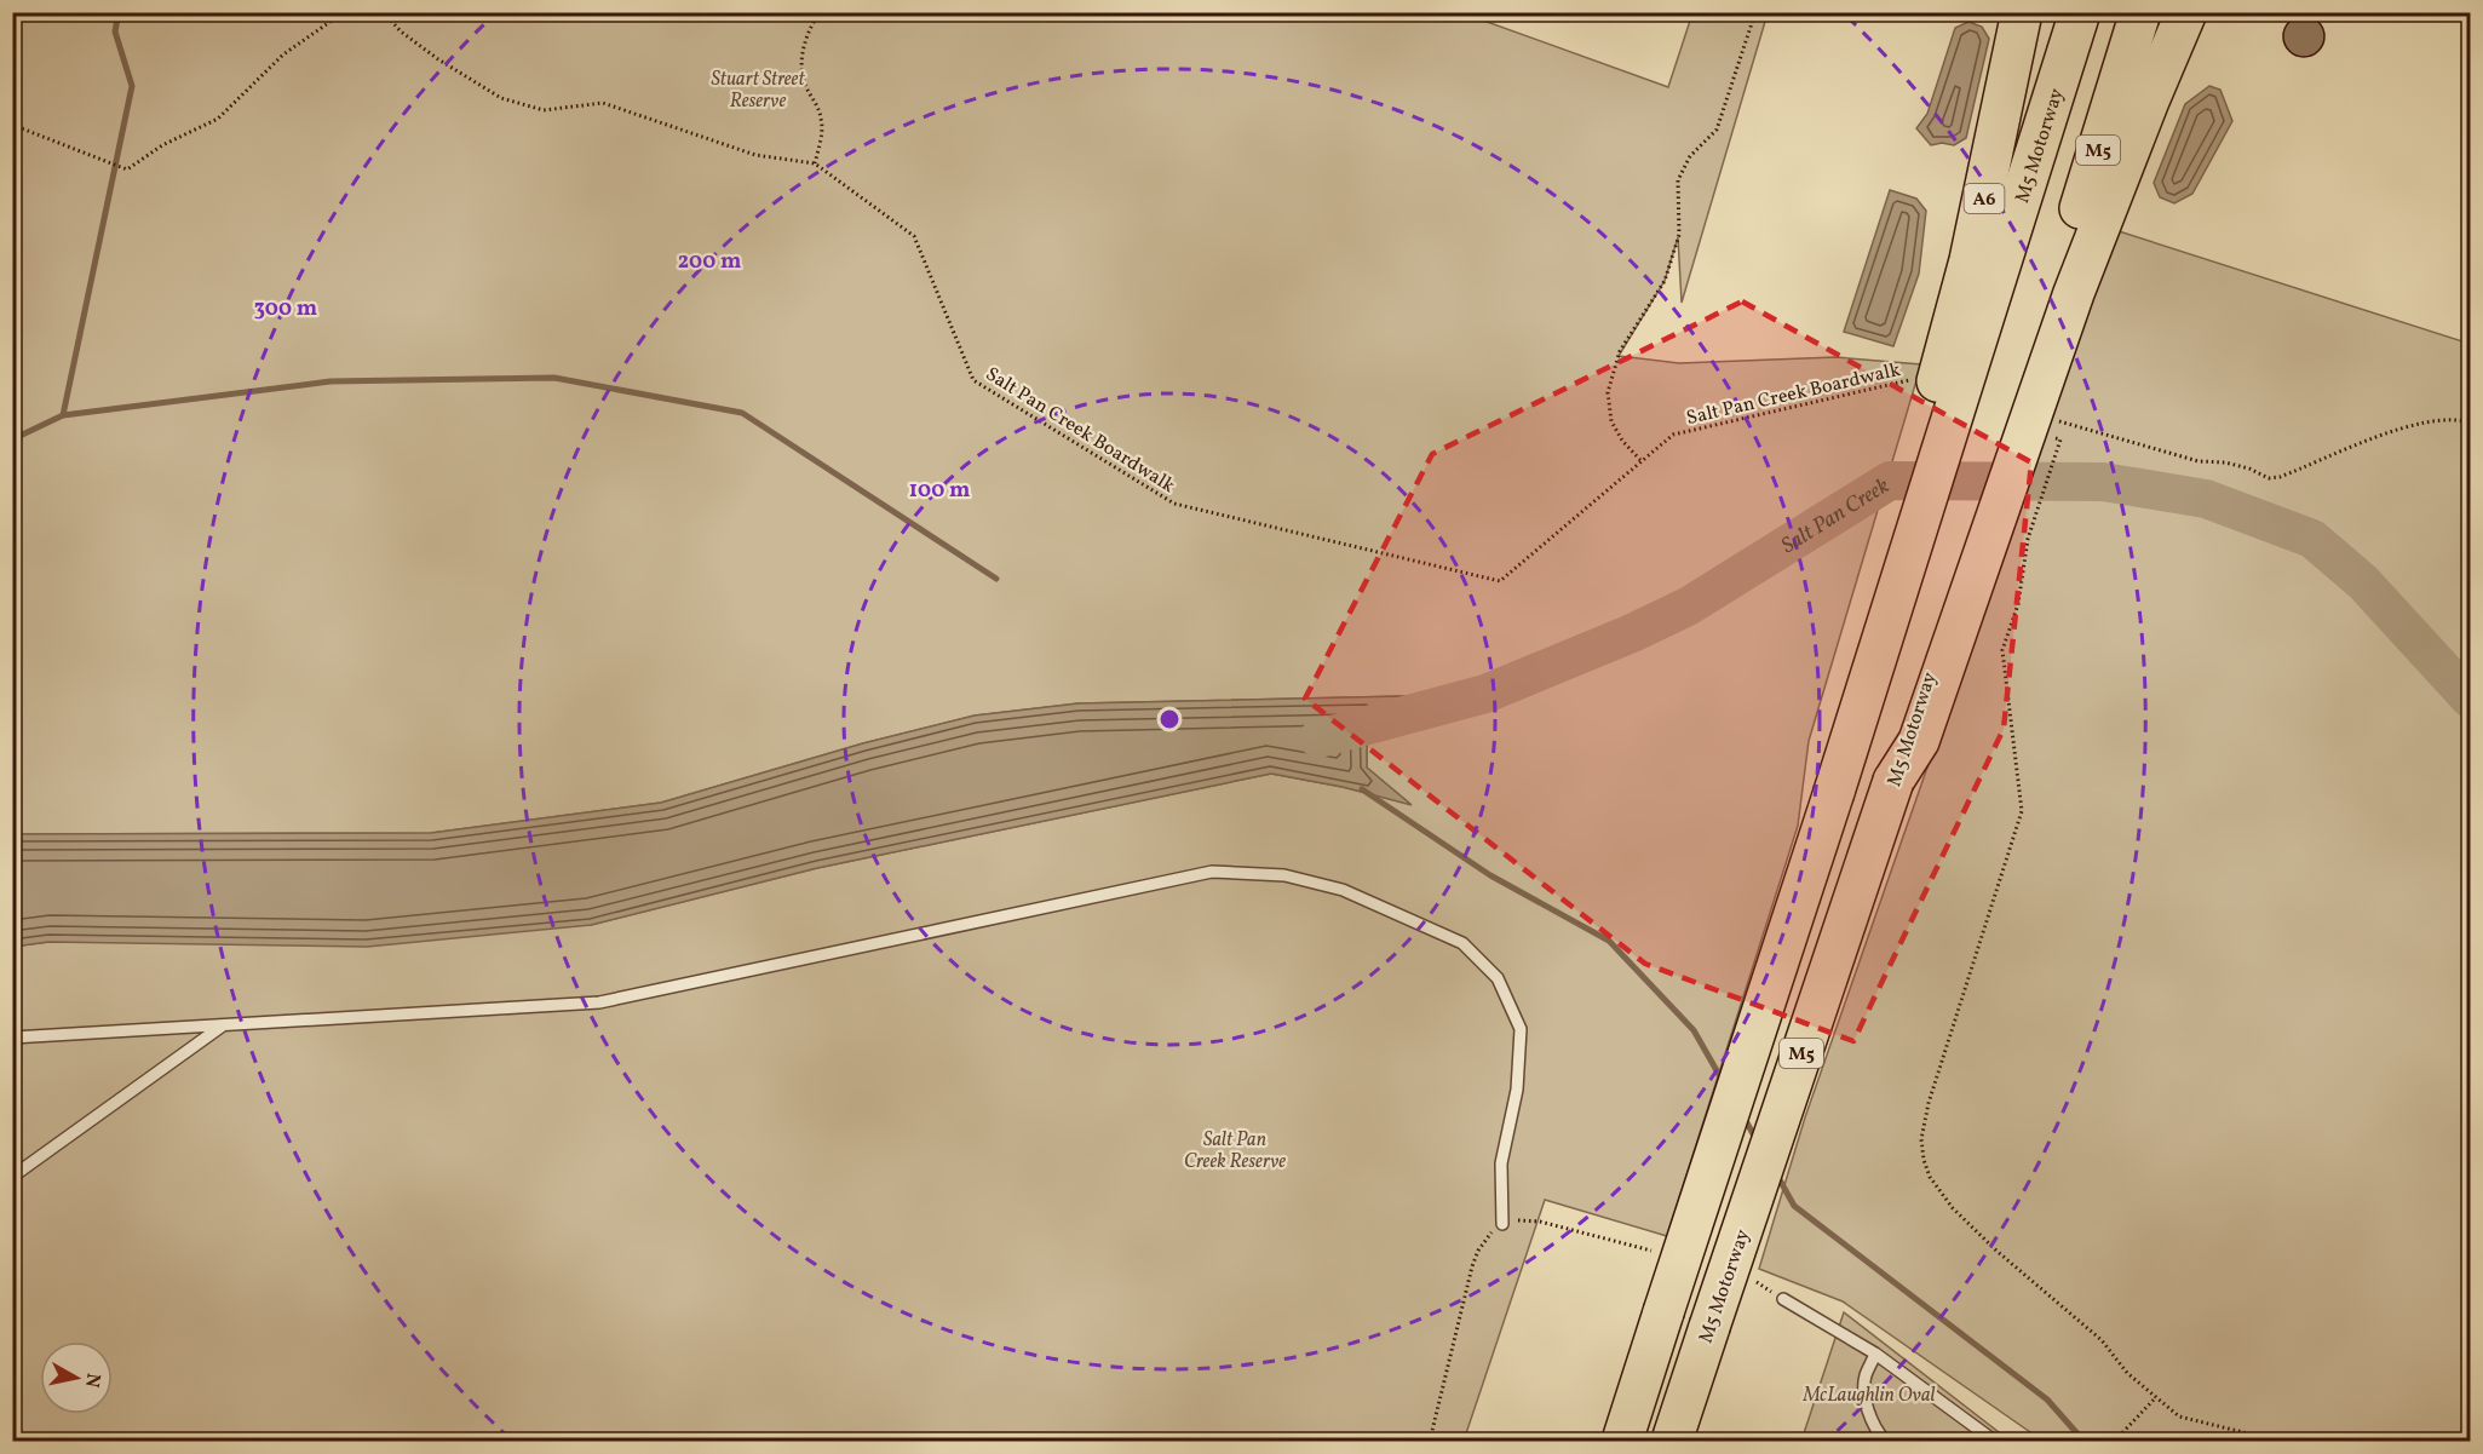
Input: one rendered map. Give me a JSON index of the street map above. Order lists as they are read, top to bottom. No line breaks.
{"streets":{"highway":["M5 Motorway","M5","A6"],"path":["Salt Pan Creek Boardwalk"]},"crossings":[["M5 Motorway","M5"],["M5 Motorway","A6"],["M5","A6"]],"water":["Salt Pan Creek"],"parks":["Stuart Street Reserve","Salt Pan Creek Reserve","McLaughlin Oval"],"north":"right","rings":["200 m","300 m","100 m"]}
